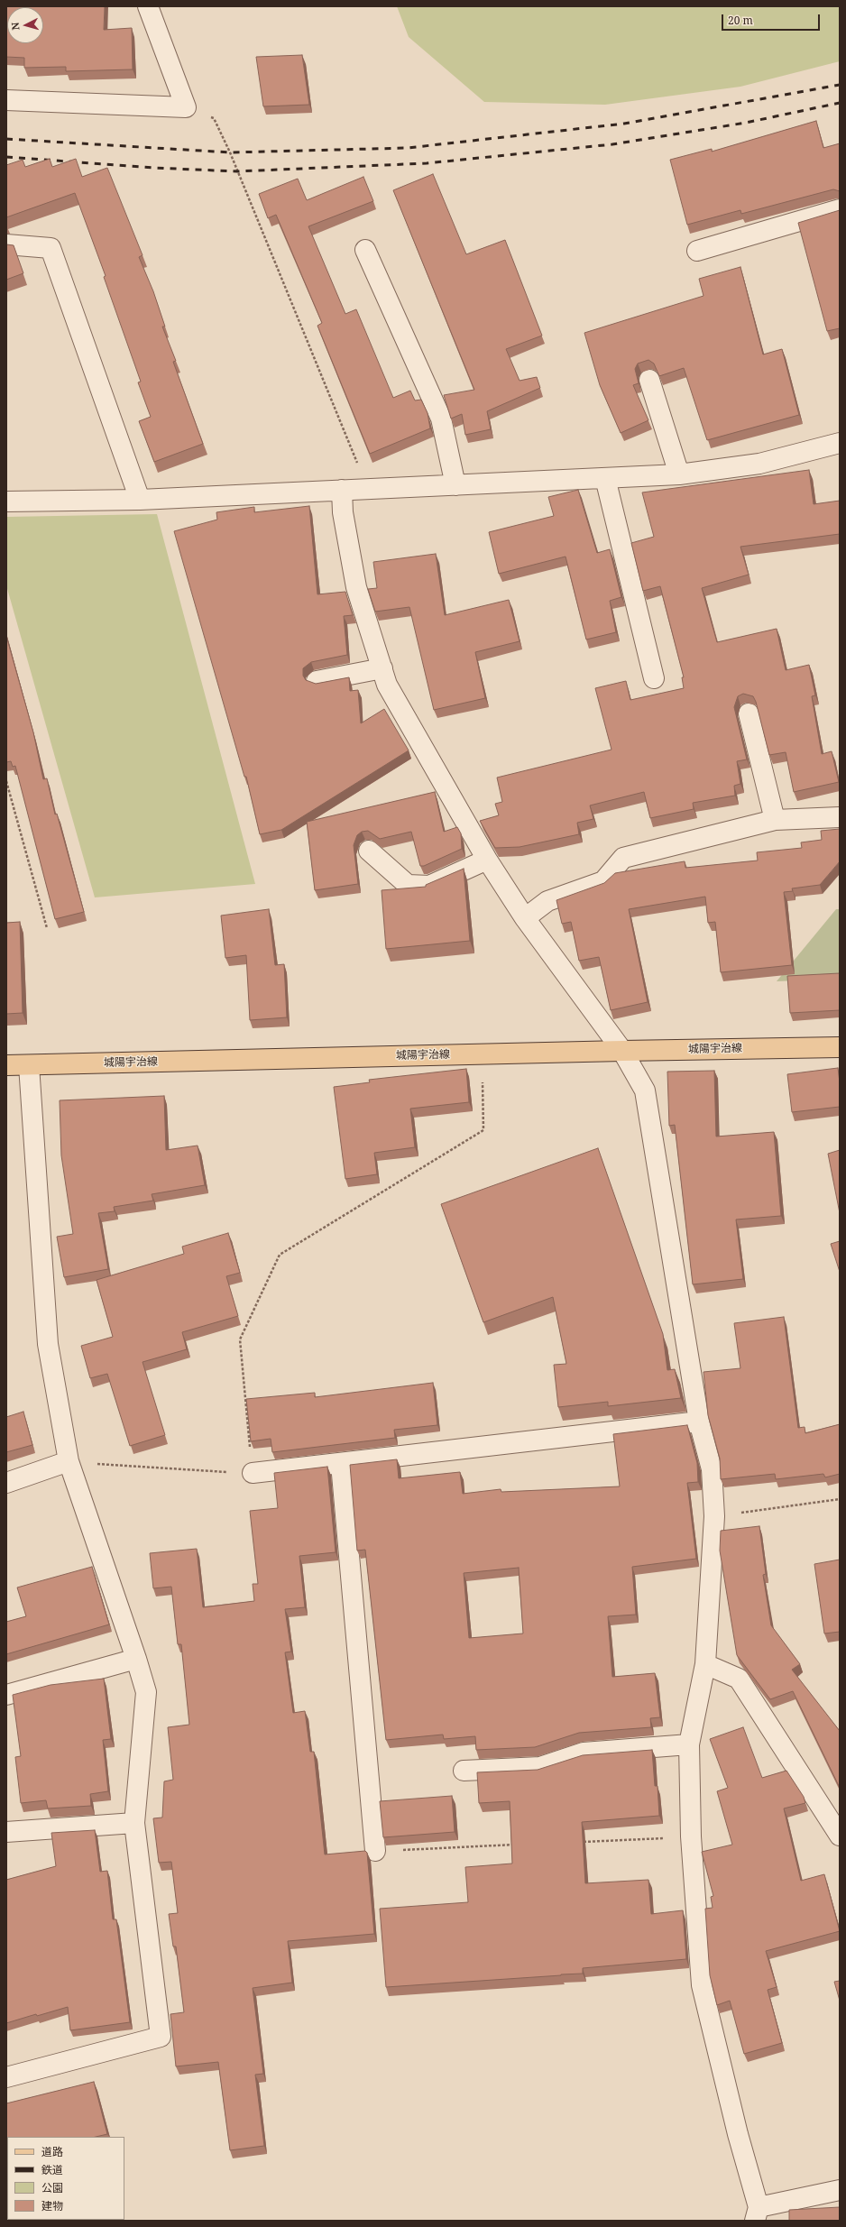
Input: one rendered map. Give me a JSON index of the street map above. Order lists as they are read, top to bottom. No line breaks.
{"streets":{"main road":["城陽宇治線"]},"legend":["道路","鉄道","公園","建物"],"scale_bar":"20 m","north":"left"}
